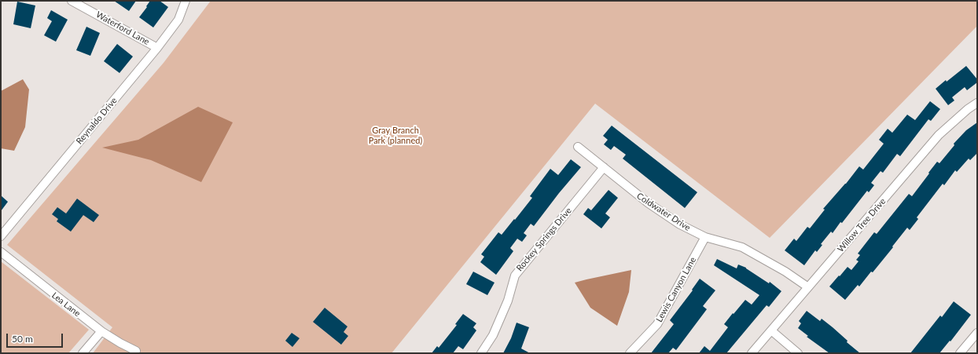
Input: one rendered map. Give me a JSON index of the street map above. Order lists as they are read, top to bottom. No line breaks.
{"streets":{"street":["Waterford Lane","Reynaldo Drive","Coldwater Drive","Willow Tree Drive","Rockey Springs Drive","Lewis Canyon Lane","Lea Lane"]},"crossings":[["Waterford Lane","Reynaldo Drive"],["Coldwater Drive","Willow Tree Drive"],["Coldwater Drive","Rockey Springs Drive"],["Coldwater Drive","Lewis Canyon Lane"]],"parks":["Gray Branch Park (planned)"],"scale_bar":"50 m"}
